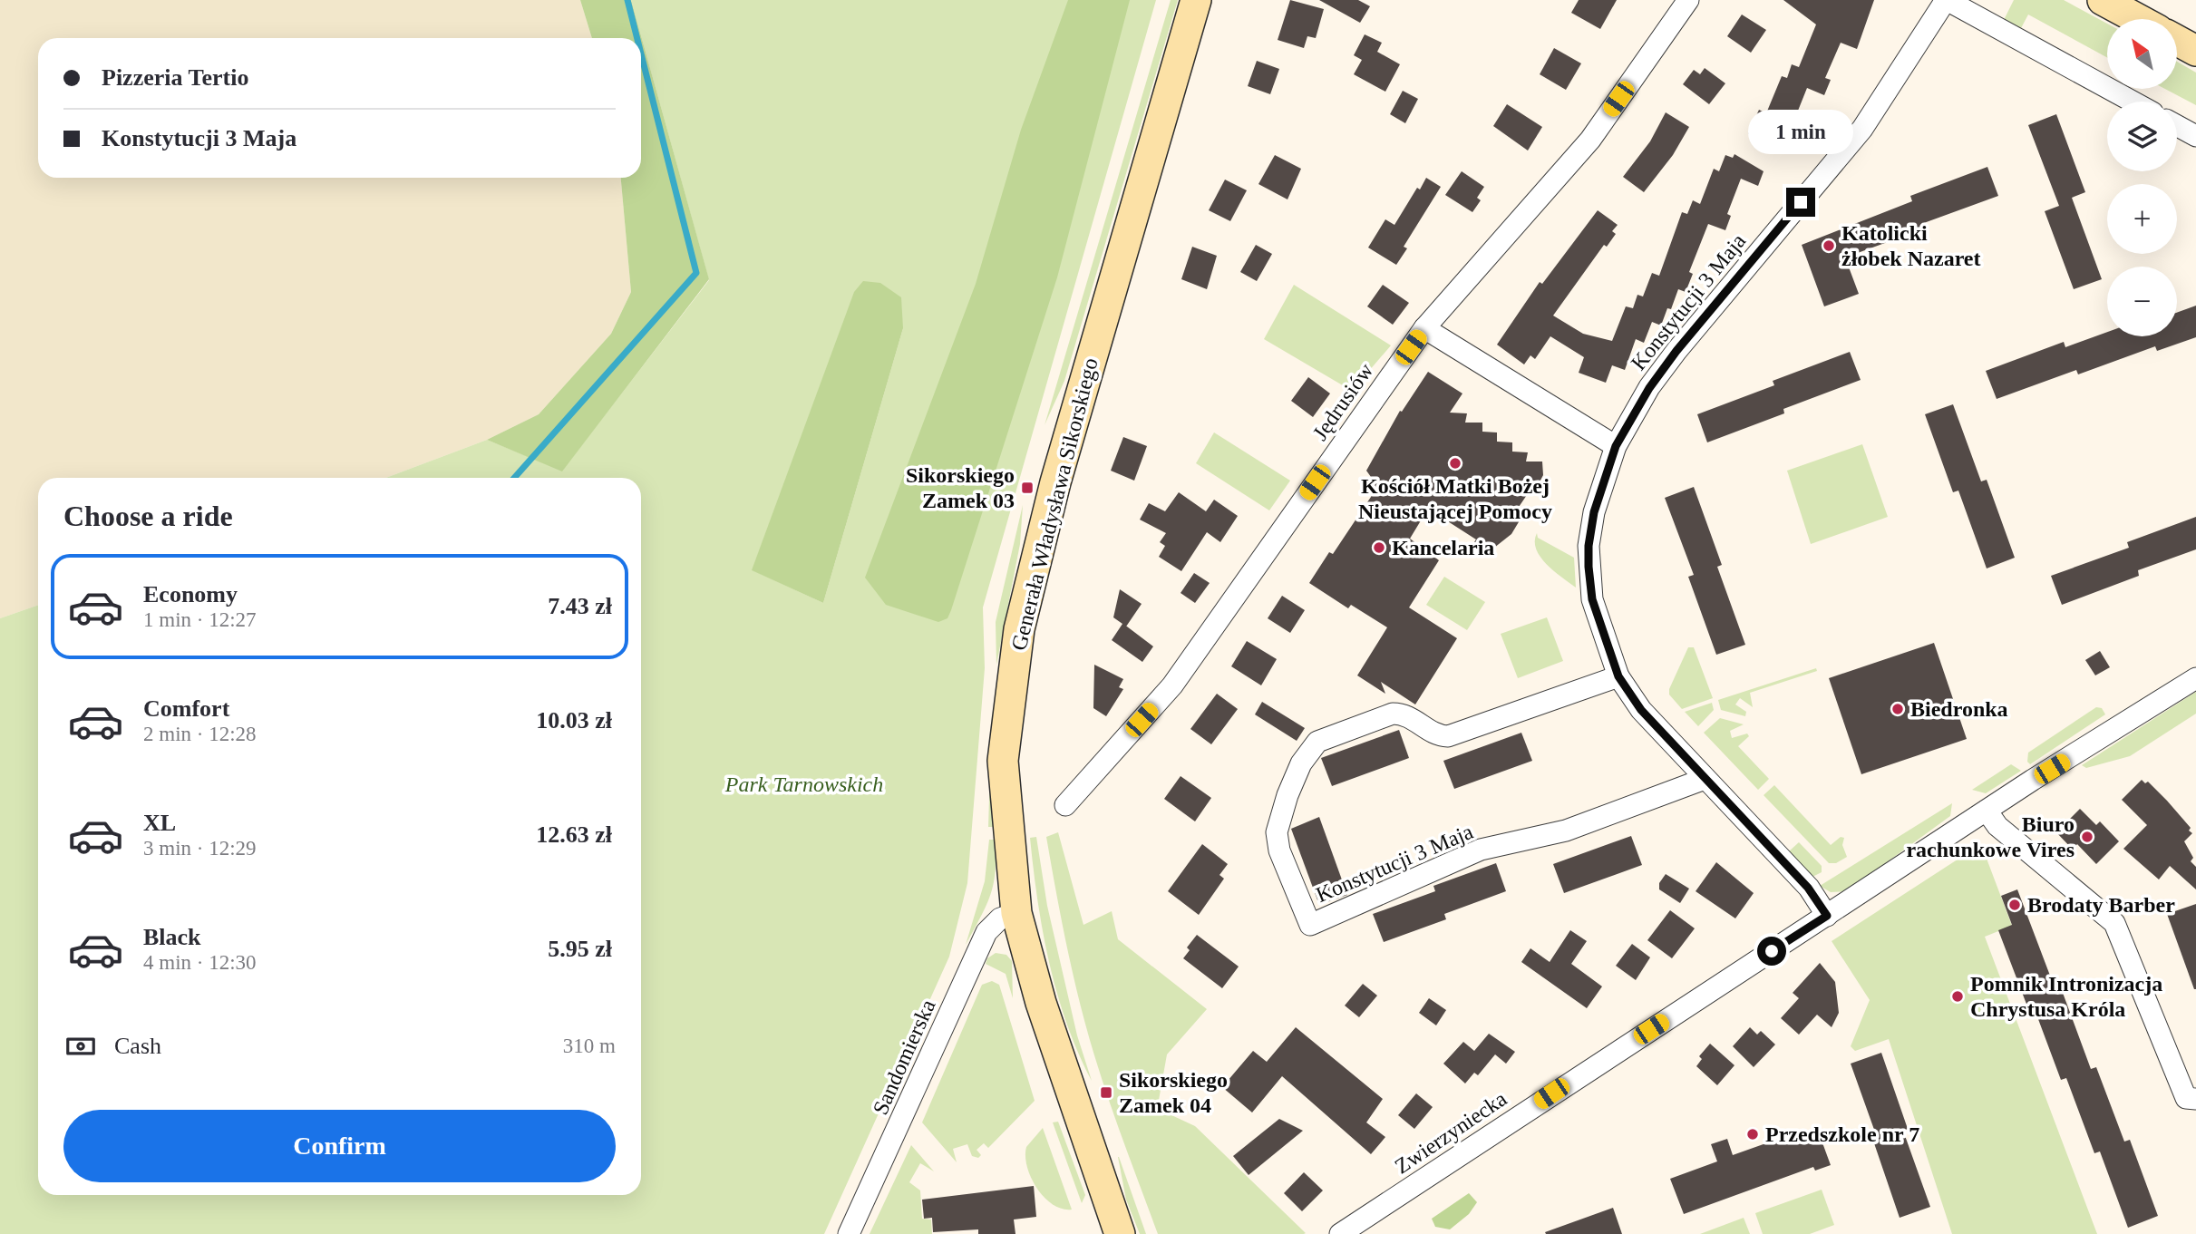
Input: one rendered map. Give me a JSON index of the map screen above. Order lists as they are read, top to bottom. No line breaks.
{"streets":{"street":["Konstytucji 3 Maja","Jędrusiów","Generała Władysława Sikorskiego","Sandomierska","Zwierzyniecka"]},"crossings":[["Konstytucji 3 Maja","Zwierzyniecka"],["Generała Władysława Sikorskiego","Sandomierska"]],"parks":["Park Tarnowskich"],"places":{"other":["Katolicki żłobek Nazaret","Kościół Matki Bożej Nieustającej Pomocy","Kancelaria","Biedronka","Biuro rachunkowe Vires","Brodaty Barber","Pomnik Intronizacja Chrystusa Króla","Przedszkole nr 7"],"transit":["Sikorskiego Zamek 03","Sikorskiego Zamek 04"]},"north":"top left","page":{"map_buttons":["+","−"],"banner":["Pizzeria Tertio","Konstytucji 3 Maja"],"bubble":"1 min","heading":"Choose a ride","list":[{"name":"Economy","note":"1 min · 12:27","value":"7.43 zł"},{"name":"Comfort","note":"2 min · 12:28","value":"10.03 zł"},{"name":"XL","note":"3 min · 12:29","value":"12.63 zł"},{"name":"Black","note":"4 min · 12:30","value":"5.95 zł"}],"pay":["Cash","310 m"],"buttons":"Confirm"}}
